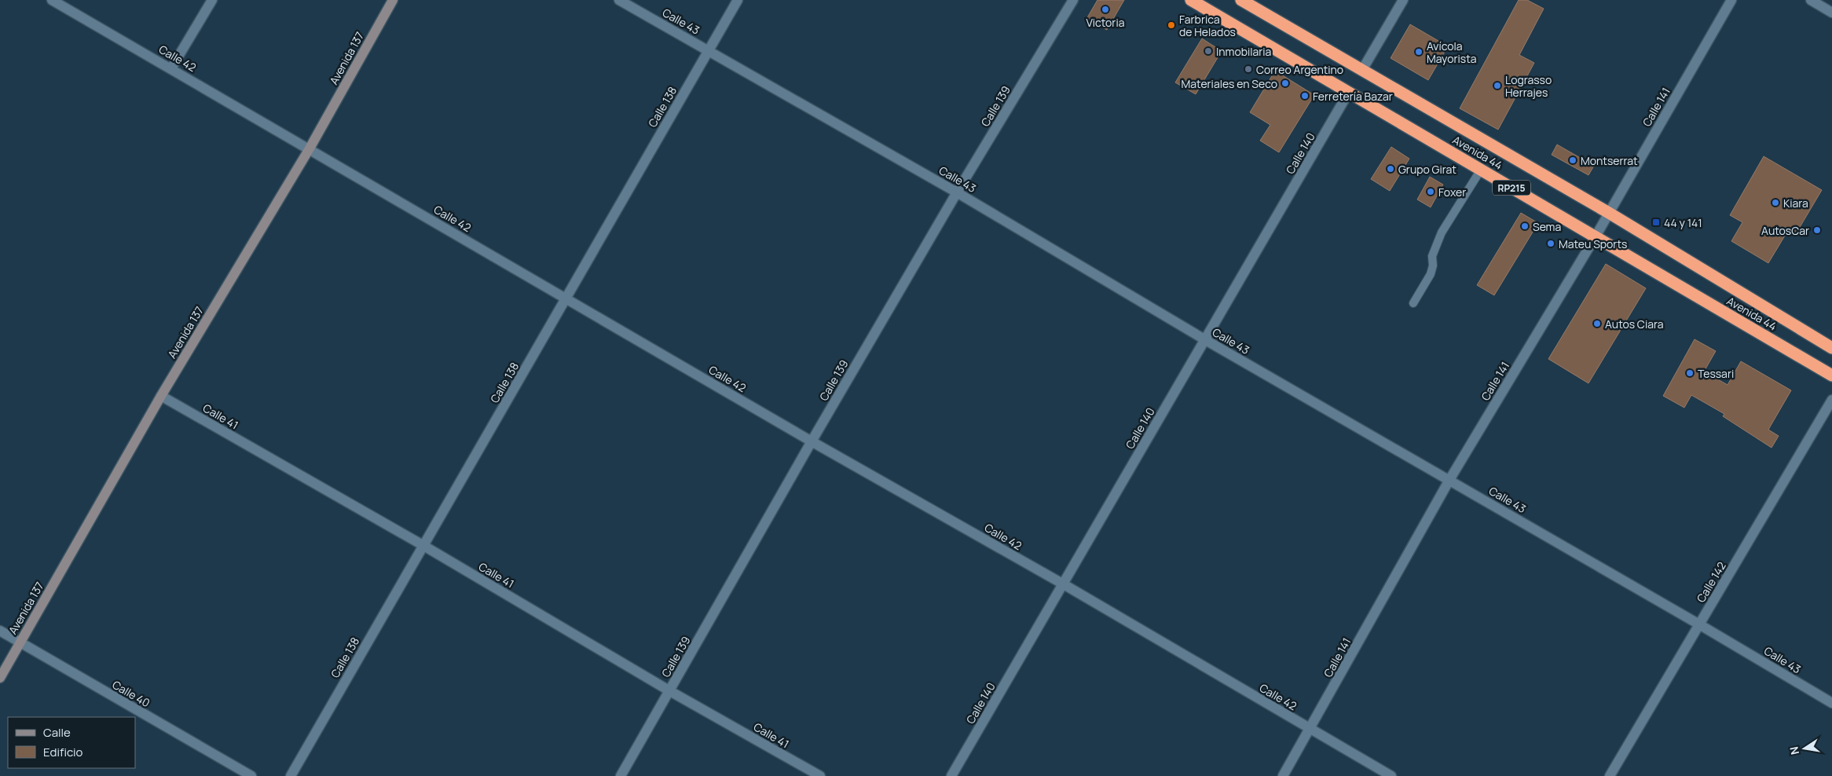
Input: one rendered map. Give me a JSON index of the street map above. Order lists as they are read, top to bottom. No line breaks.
{"streets":{"highway":["Avenida 44","RP215"],"street":["Calle 43","Calle 42","Avenida 137","Calle 139","Calle 138","Calle 141","Calle 140","Calle 41","Calle 142","Calle 40"]},"crossings":[["Calle 43","Calle 139"],["Calle 43","Calle 138"],["Calle 43","Calle 141"],["Calle 43","Calle 140"],["Calle 43","Calle 142"],["Calle 42","Avenida 137"],["Calle 42","Calle 139"],["Calle 42","Calle 138"],["Calle 42","Calle 141"],["Calle 42","Calle 140"],["Avenida 137","Calle 41"],["Avenida 137","Calle 40"],["Calle 139","Calle 41"],["Calle 138","Calle 41"],["Calle 141","Avenida 44"],["Avenida 44","Calle 140"]],"places":{"other":["Victoria","Farbrica de Helados","Inmobilaria","Avícola Mayorista","Correo Argentino","Materiales en Seco","Lograsso Herrajes","Ferretería Bazar","Montserrat","Grupo Girat","Foxer","Kiara","Sema","AutosCar","Mateu Sports","Autos Ciara","Tessari"],"transit":["44 y 141"]},"legend":["Calle","Edificio"],"north":"left"}
